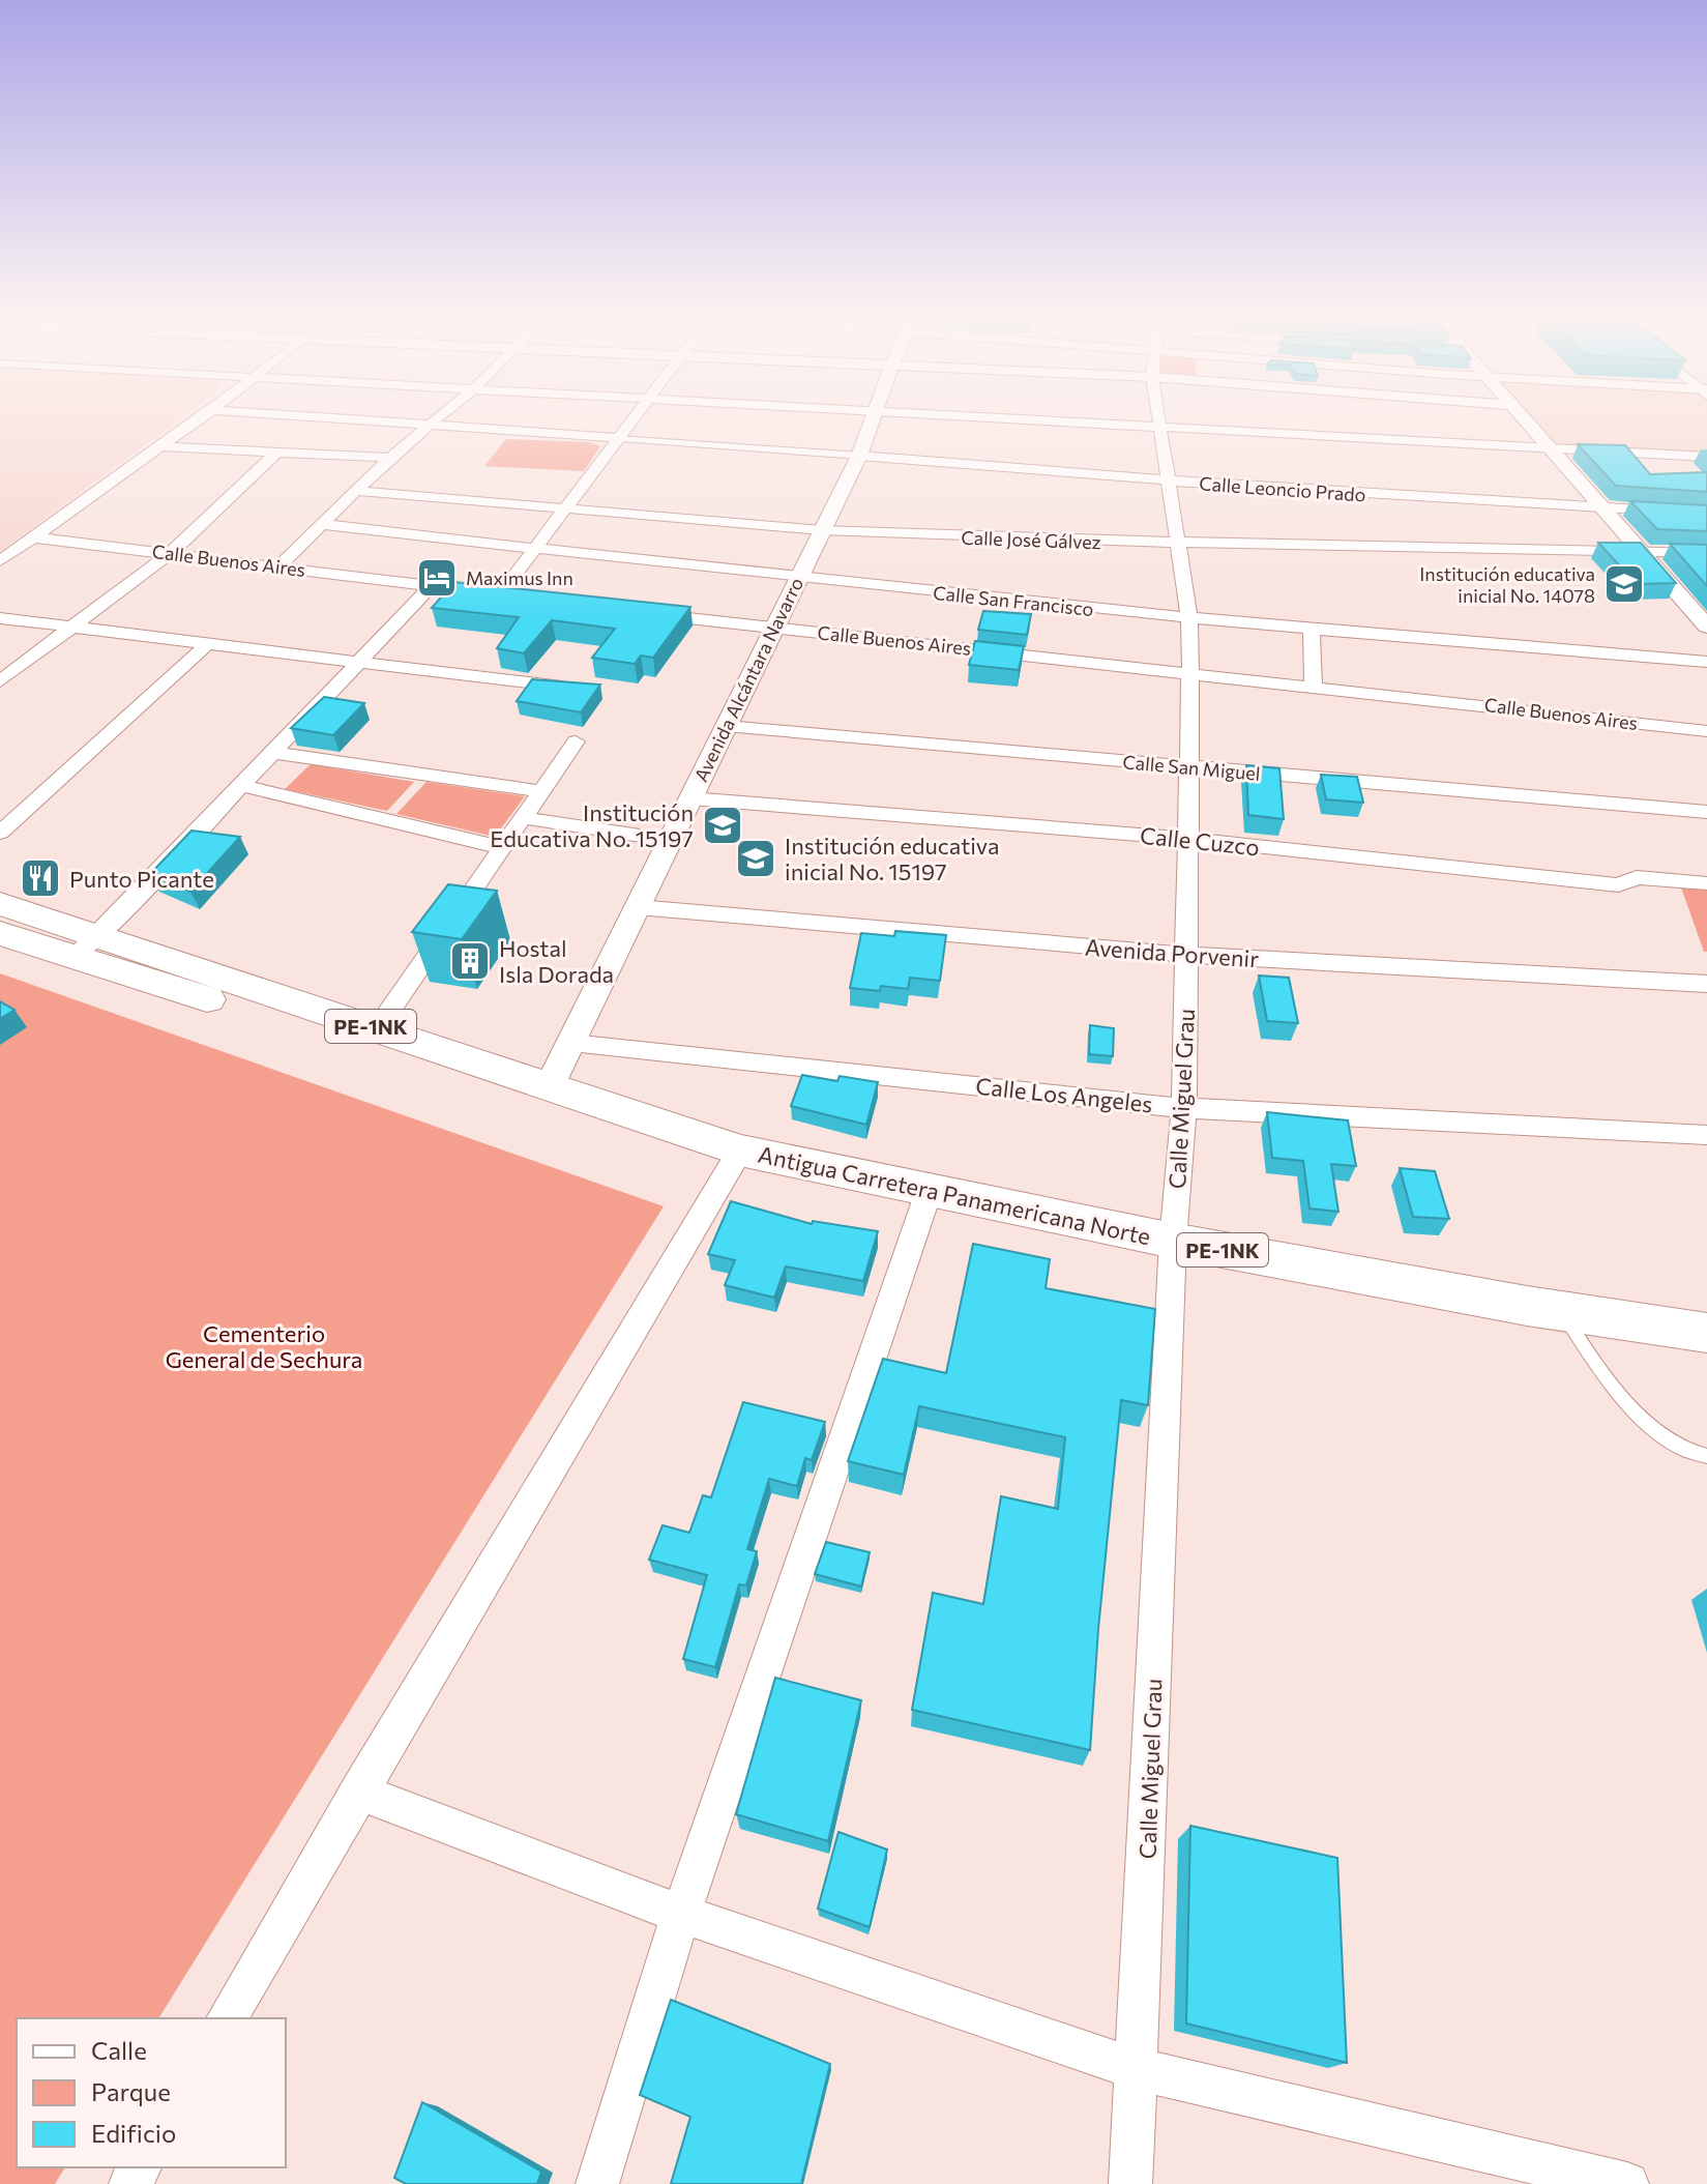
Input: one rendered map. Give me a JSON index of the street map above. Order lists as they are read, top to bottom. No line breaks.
{"streets":{"main road":["PE-1NK","Antigua Carretera Panamericana Norte"],"street":["Calle Leoncio Prado","Calle José Gálvez","Calle Buenos Aires","Calle San Francisco","Avenida Alcántara Navarro","Calle San Miguel","Calle Cuzco","Avenida Porvenir","Calle Los Angeles","Calle Miguel Grau"]},"crossings":[["Calle Leoncio Prado","Avenida Alcántara Navarro"],["Calle Leoncio Prado","Calle Miguel Grau"],["Calle José Gálvez","Avenida Alcántara Navarro"],["Calle José Gálvez","Calle Miguel Grau"],["Calle Buenos Aires","Calle San Francisco"],["Calle Buenos Aires","Avenida Alcántara Navarro"],["Calle Buenos Aires","Calle Miguel Grau"],["Calle San Francisco","Avenida Alcántara Navarro"],["Calle San Francisco","Calle Miguel Grau"],["Avenida Alcántara Navarro","Calle San Miguel"],["Avenida Alcántara Navarro","Calle Cuzco"],["Avenida Alcántara Navarro","Avenida Porvenir"],["Avenida Alcántara Navarro","Calle Los Angeles"],["Avenida Alcántara Navarro","Antigua Carretera Panamericana Norte"],["Calle San Miguel","Calle Miguel Grau"],["Calle Cuzco","Calle Miguel Grau"],["Avenida Porvenir","Calle Miguel Grau"],["Calle Los Angeles","Calle Miguel Grau"],["Calle Miguel Grau","Antigua Carretera Panamericana Norte"]],"parks":["Cementerio General de Sechura"],"places":{"hotel":["Maximus Inn"],"school or university":["Institución educativa inicial No. 14078","Institución Educativa No. 15197","Institución educativa inicial No. 15197"],"restaurant":["Punto Picante"],"building":["Hostal Isla Dorada"]},"legend":["Calle","Parque","Edificio"]}
